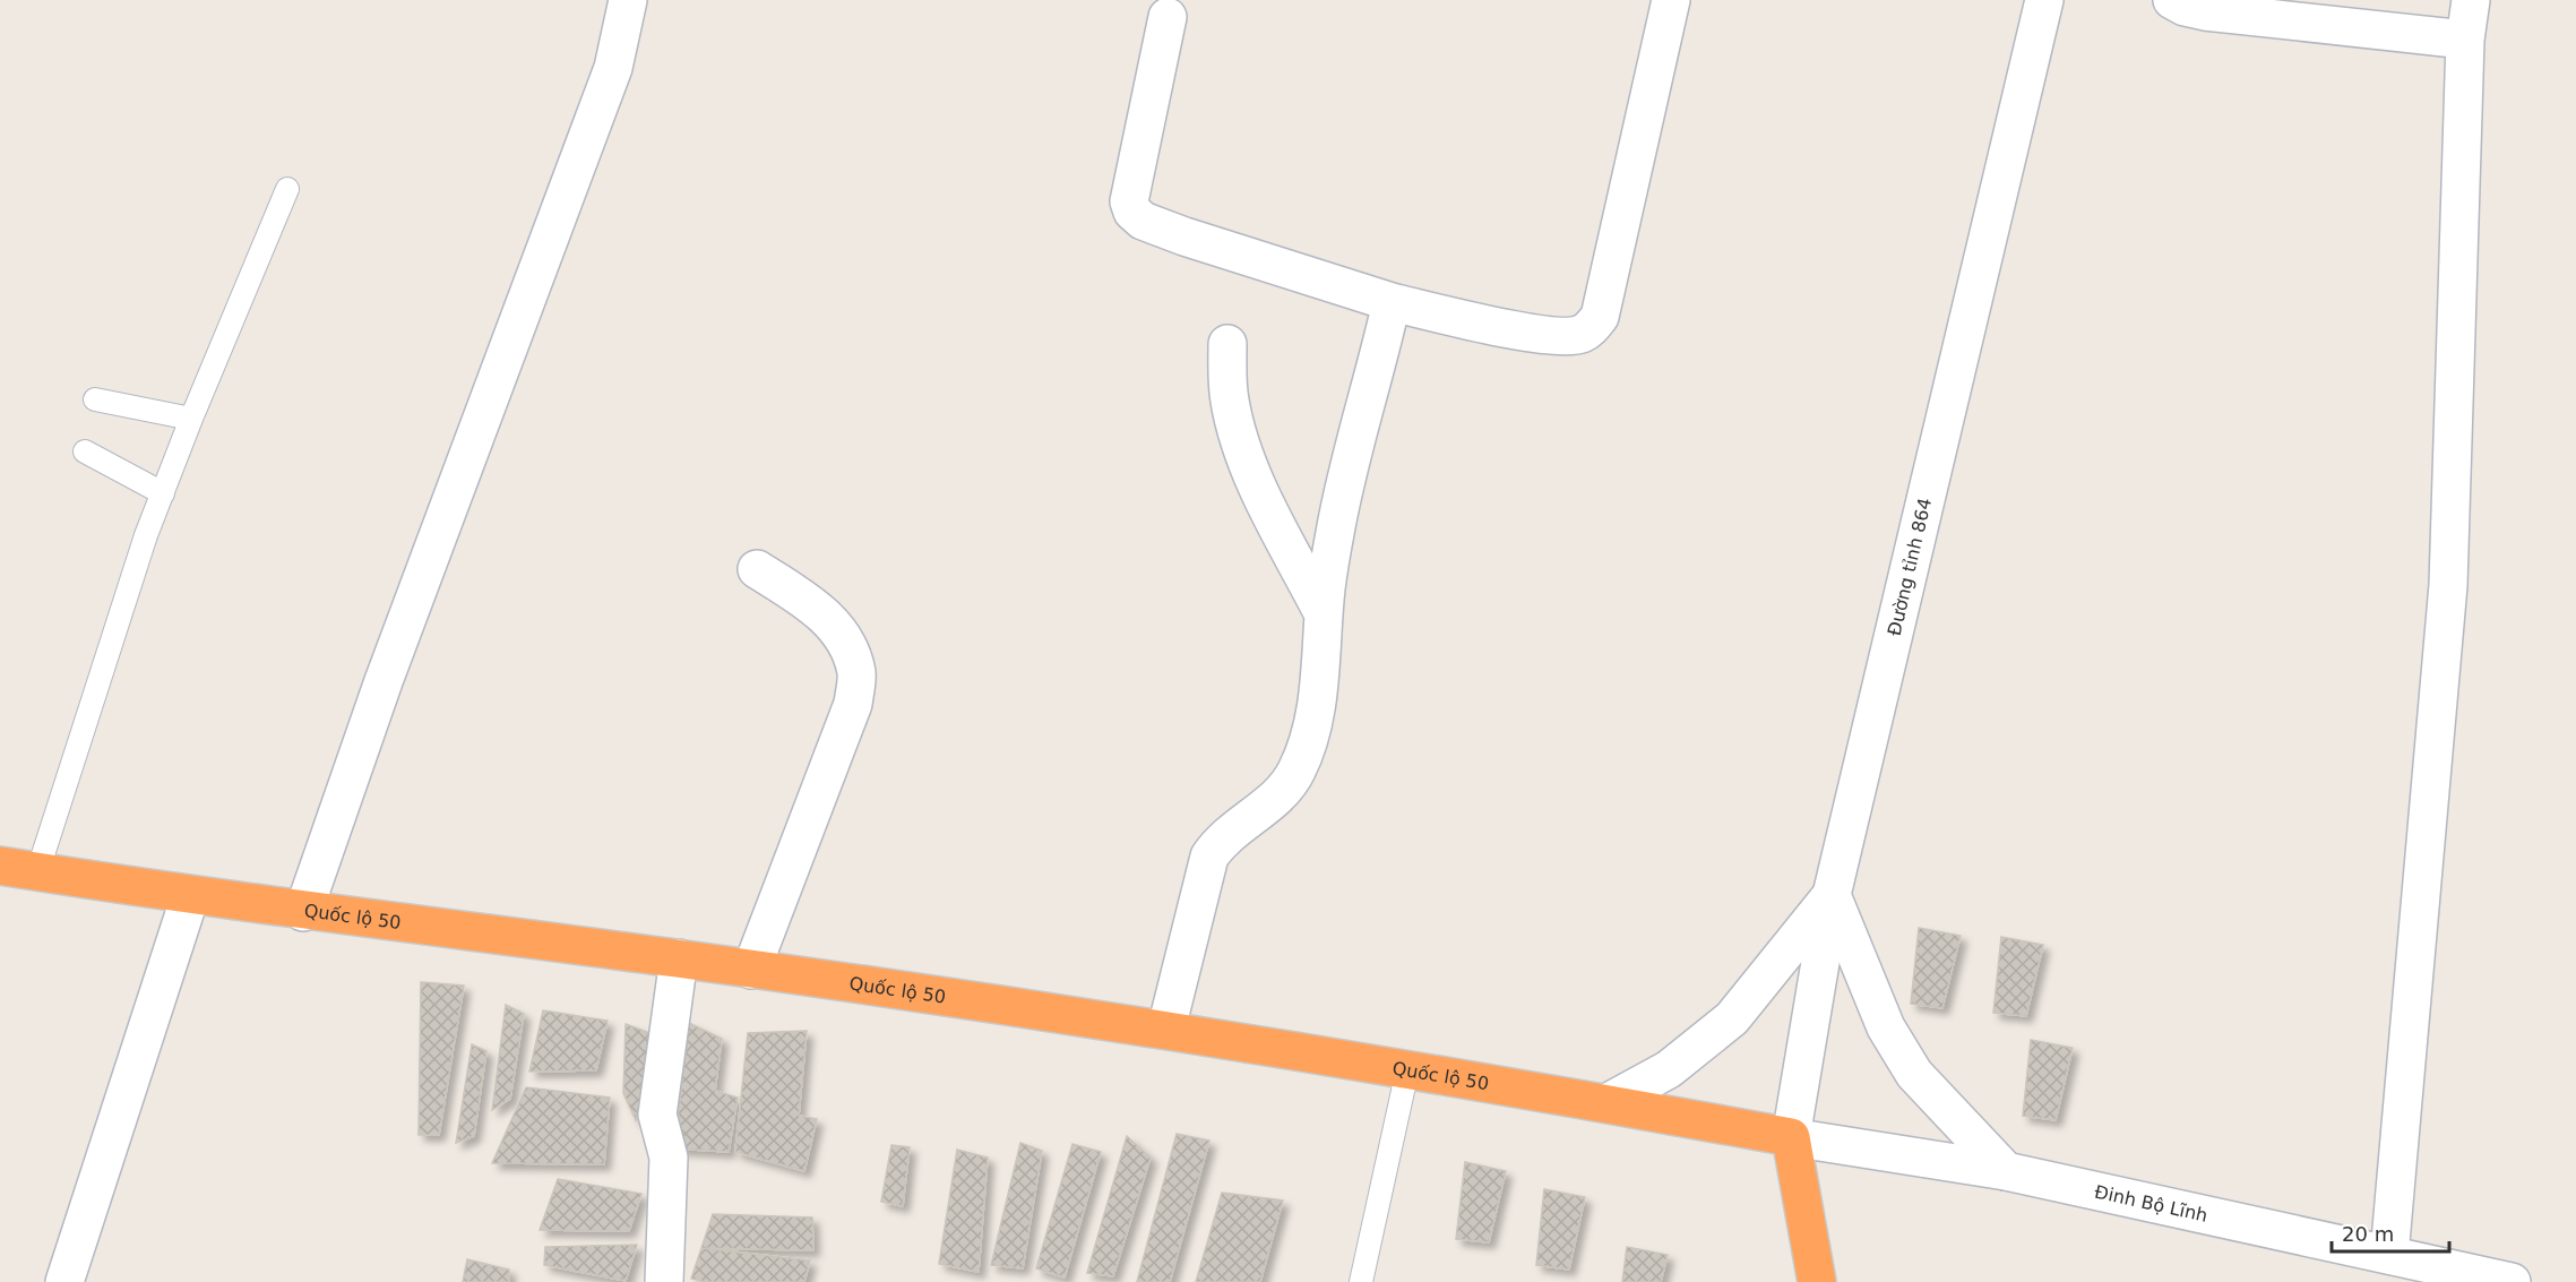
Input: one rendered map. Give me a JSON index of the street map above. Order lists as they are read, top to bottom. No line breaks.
{"streets":{"highway":["Quốc lộ 50"],"street":["Đường tỉnh 864","Đinh Bộ Lĩnh"]},"crossings":[["Đường tỉnh 864","Quốc lộ 50"],["Đường tỉnh 864","Đinh Bộ Lĩnh"],["Quốc lộ 50","Đinh Bộ Lĩnh"]],"scale_bar":"20 m"}
